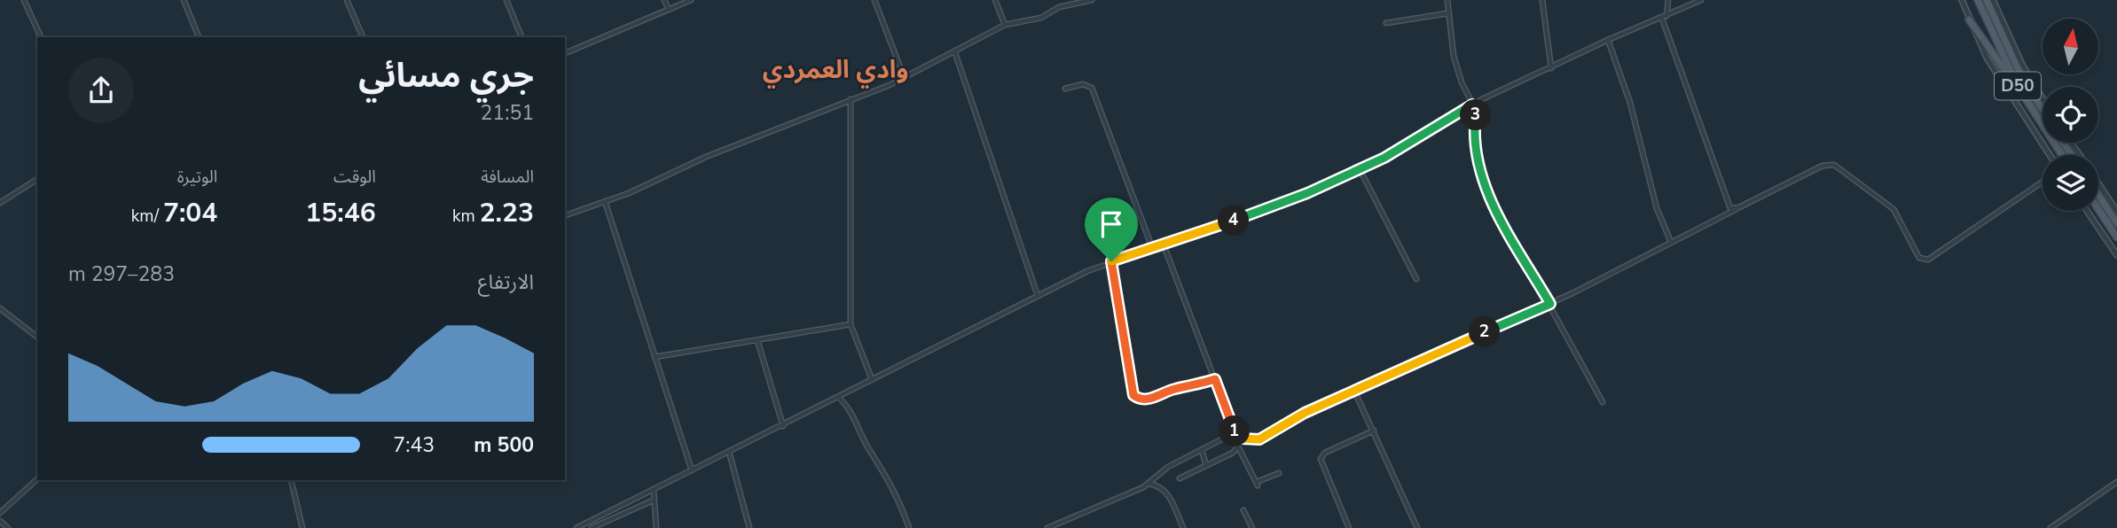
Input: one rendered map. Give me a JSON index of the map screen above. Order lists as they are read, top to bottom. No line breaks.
{"streets":{"main road":["D50"]},"districts":["وادي العمردي"],"north":"top","page":{"heading":["جري مسائي","21:51"],"pins":["3","4","2","1"],"stats":[["المسافة","2.23 km"],["الوقت","15:46"],["الوتيرة","7:04 /km"]],"chart":["الارتفاع","283–297 m"],"list":[{"name":"500 m","note":"7:43"}]}}
